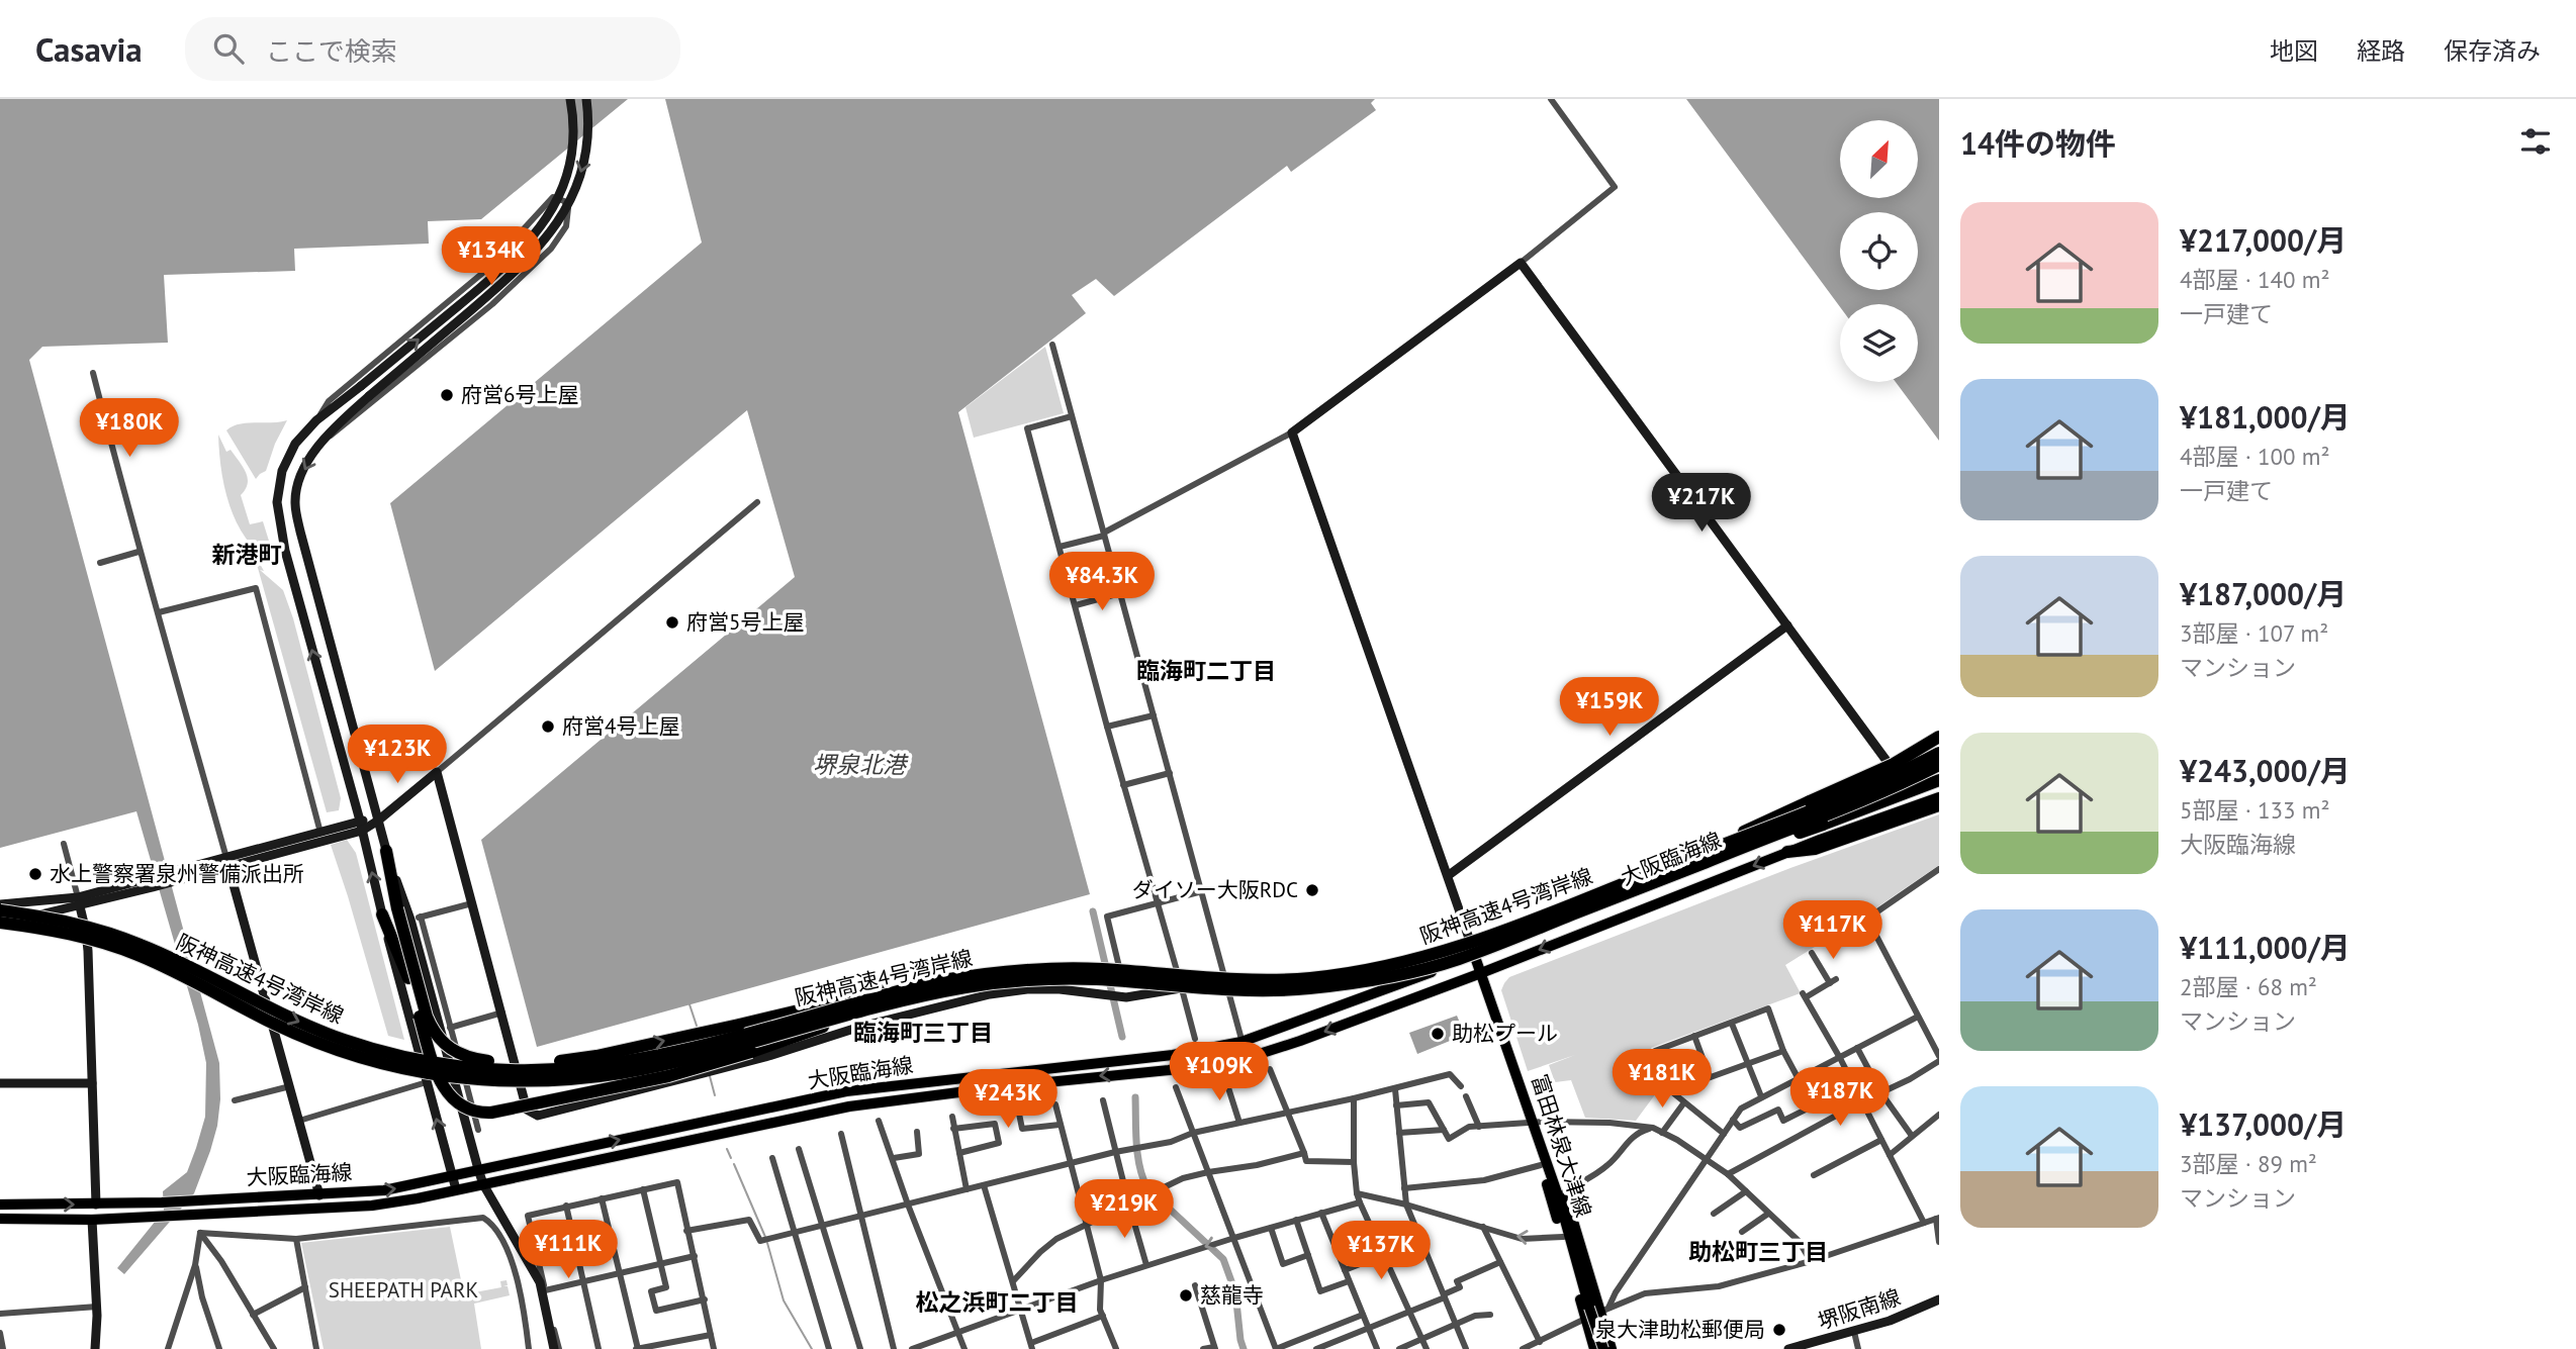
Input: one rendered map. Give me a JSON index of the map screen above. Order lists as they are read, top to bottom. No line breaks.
{"streets":{"highway":["阪神高速4号湾岸線"],"main road":["大阪臨海線","富田林泉大津線"],"street":["堺阪南線"]},"crossings":[["大阪臨海線","富田林泉大津線"]],"districts":["新港町","臨海町二丁目","臨海町三丁目","助松町三丁目","松之浜町二丁目"],"water":["堺泉北港"],"parks":["SHEEPATH PARK"],"places":["府営6号上屋","府営5号上屋","府営4号上屋","水上警察署泉州警備派出所","ダイソー大阪RDC","助松プール","慈龍寺","泉大津助松郵便局"],"north":"top right","page":{"header":"Casavia","search":"ここで検索","nav":["地図","経路","保存済み"],"heading":"14件の物件","list":[{"name":"¥217,000/月","note":"4部屋 · 140 m² · 一戸建て"},{"name":"¥181,000/月","note":"4部屋 · 100 m² · 一戸建て"},{"name":"¥187,000/月","note":"3部屋 · 107 m² · マンション"},{"name":"¥243,000/月","note":"5部屋 · 133 m² · 大阪臨海線"},{"name":"¥111,000/月","note":"2部屋 · 68 m² · マンション"},{"name":"¥137,000/月","note":"3部屋 · 89 m² · マンション"}],"price":["¥134K","¥180K","¥217K","¥84.3K","¥159K","¥123K","¥117K","¥109K","¥181K","¥187K","¥243K","¥219K","¥111K","¥137K"]}}
